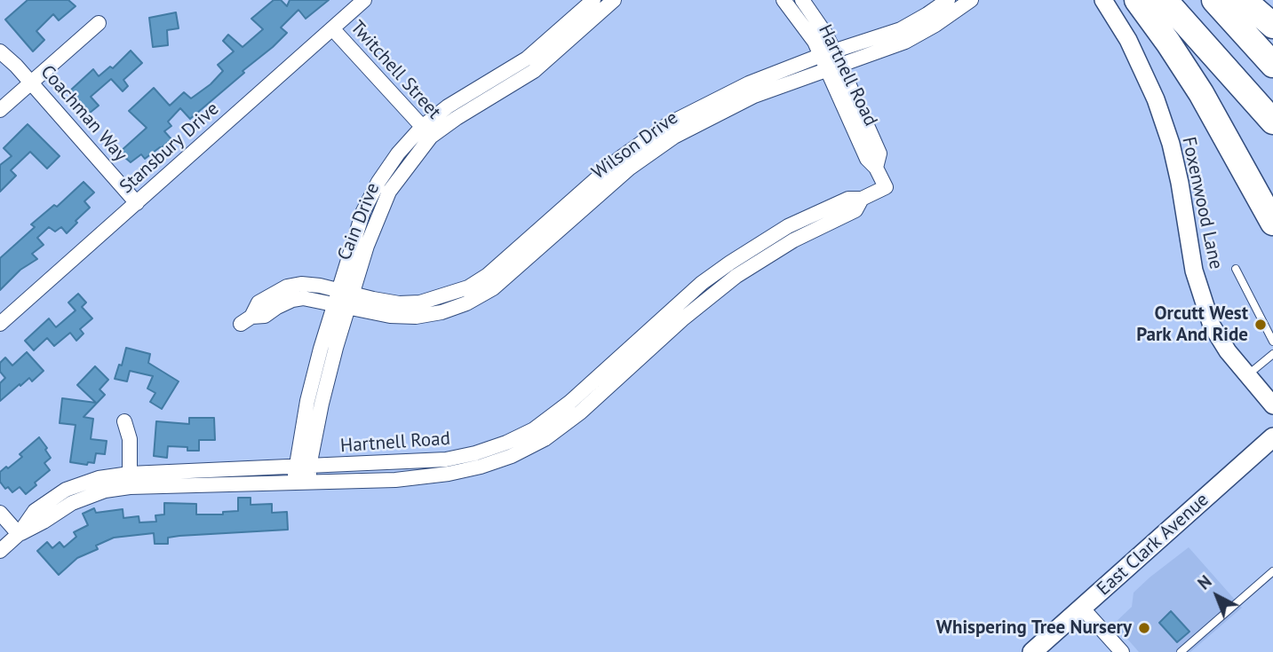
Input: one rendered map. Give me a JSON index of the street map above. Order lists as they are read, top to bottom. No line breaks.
{"streets":{"main road":["East Clark Avenue"],"street":["Twitchell Street","Hartnell Road","Coachman Way","Wilson Drive","Stansbury Drive","Foxenwood Lane","Cain Drive"]},"crossings":[["Twitchell Street","Stansbury Drive"],["Twitchell Street","Cain Drive"],["Hartnell Road","Wilson Drive"],["Hartnell Road","Cain Drive"],["Coachman Way","Stansbury Drive"],["Wilson Drive","Cain Drive"]],"places":["Orcutt West Park And Ride","Whispering Tree Nursery"],"north":"top left"}
